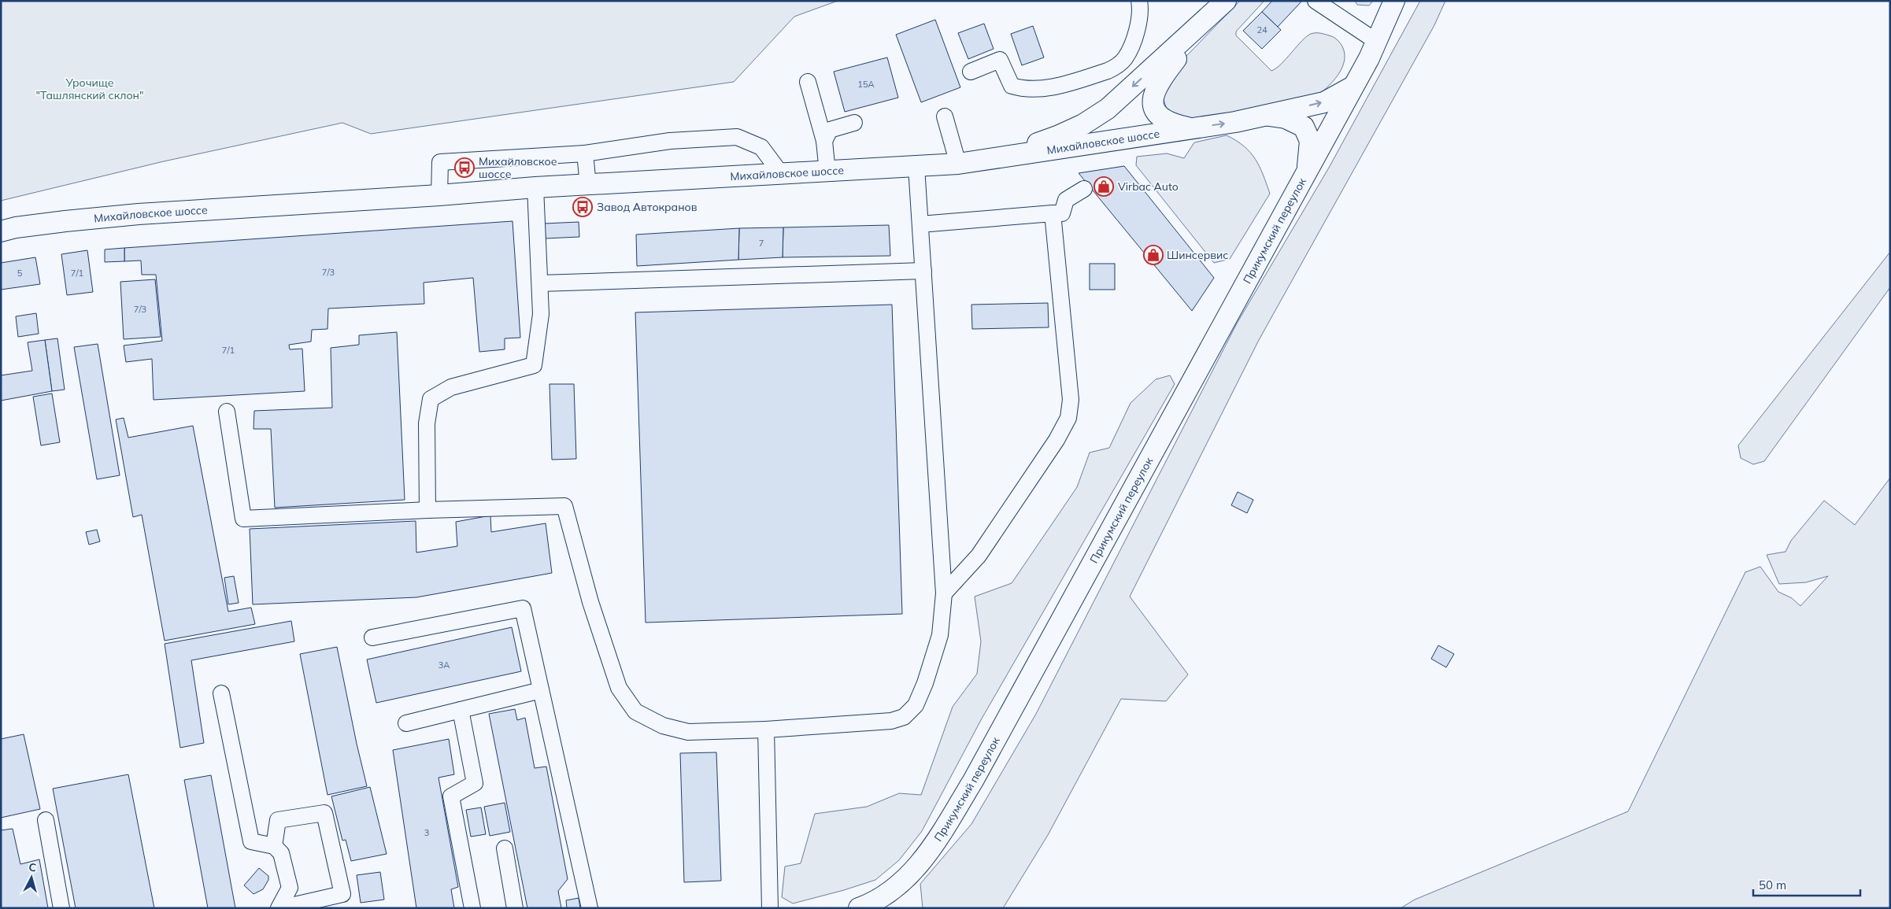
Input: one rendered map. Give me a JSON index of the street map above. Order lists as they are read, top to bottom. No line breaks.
{"streets":{"main road":["Михайловское шоссе","Прикумский переулок"]},"crossings":[["Михайловское шоссе","Прикумский переулок"]],"parks":["Урочище \"Ташлянский склон\""],"places":{"bus stop":["Михайловское шоссе","Завод Автокранов"],"shop":["Virbac Auto","Шинсервис"]},"house_numbers":["24","15А","7","7/3","5","7/1","7/3","7/1","3А","3"],"scale_bar":"50 m","north":"top"}
